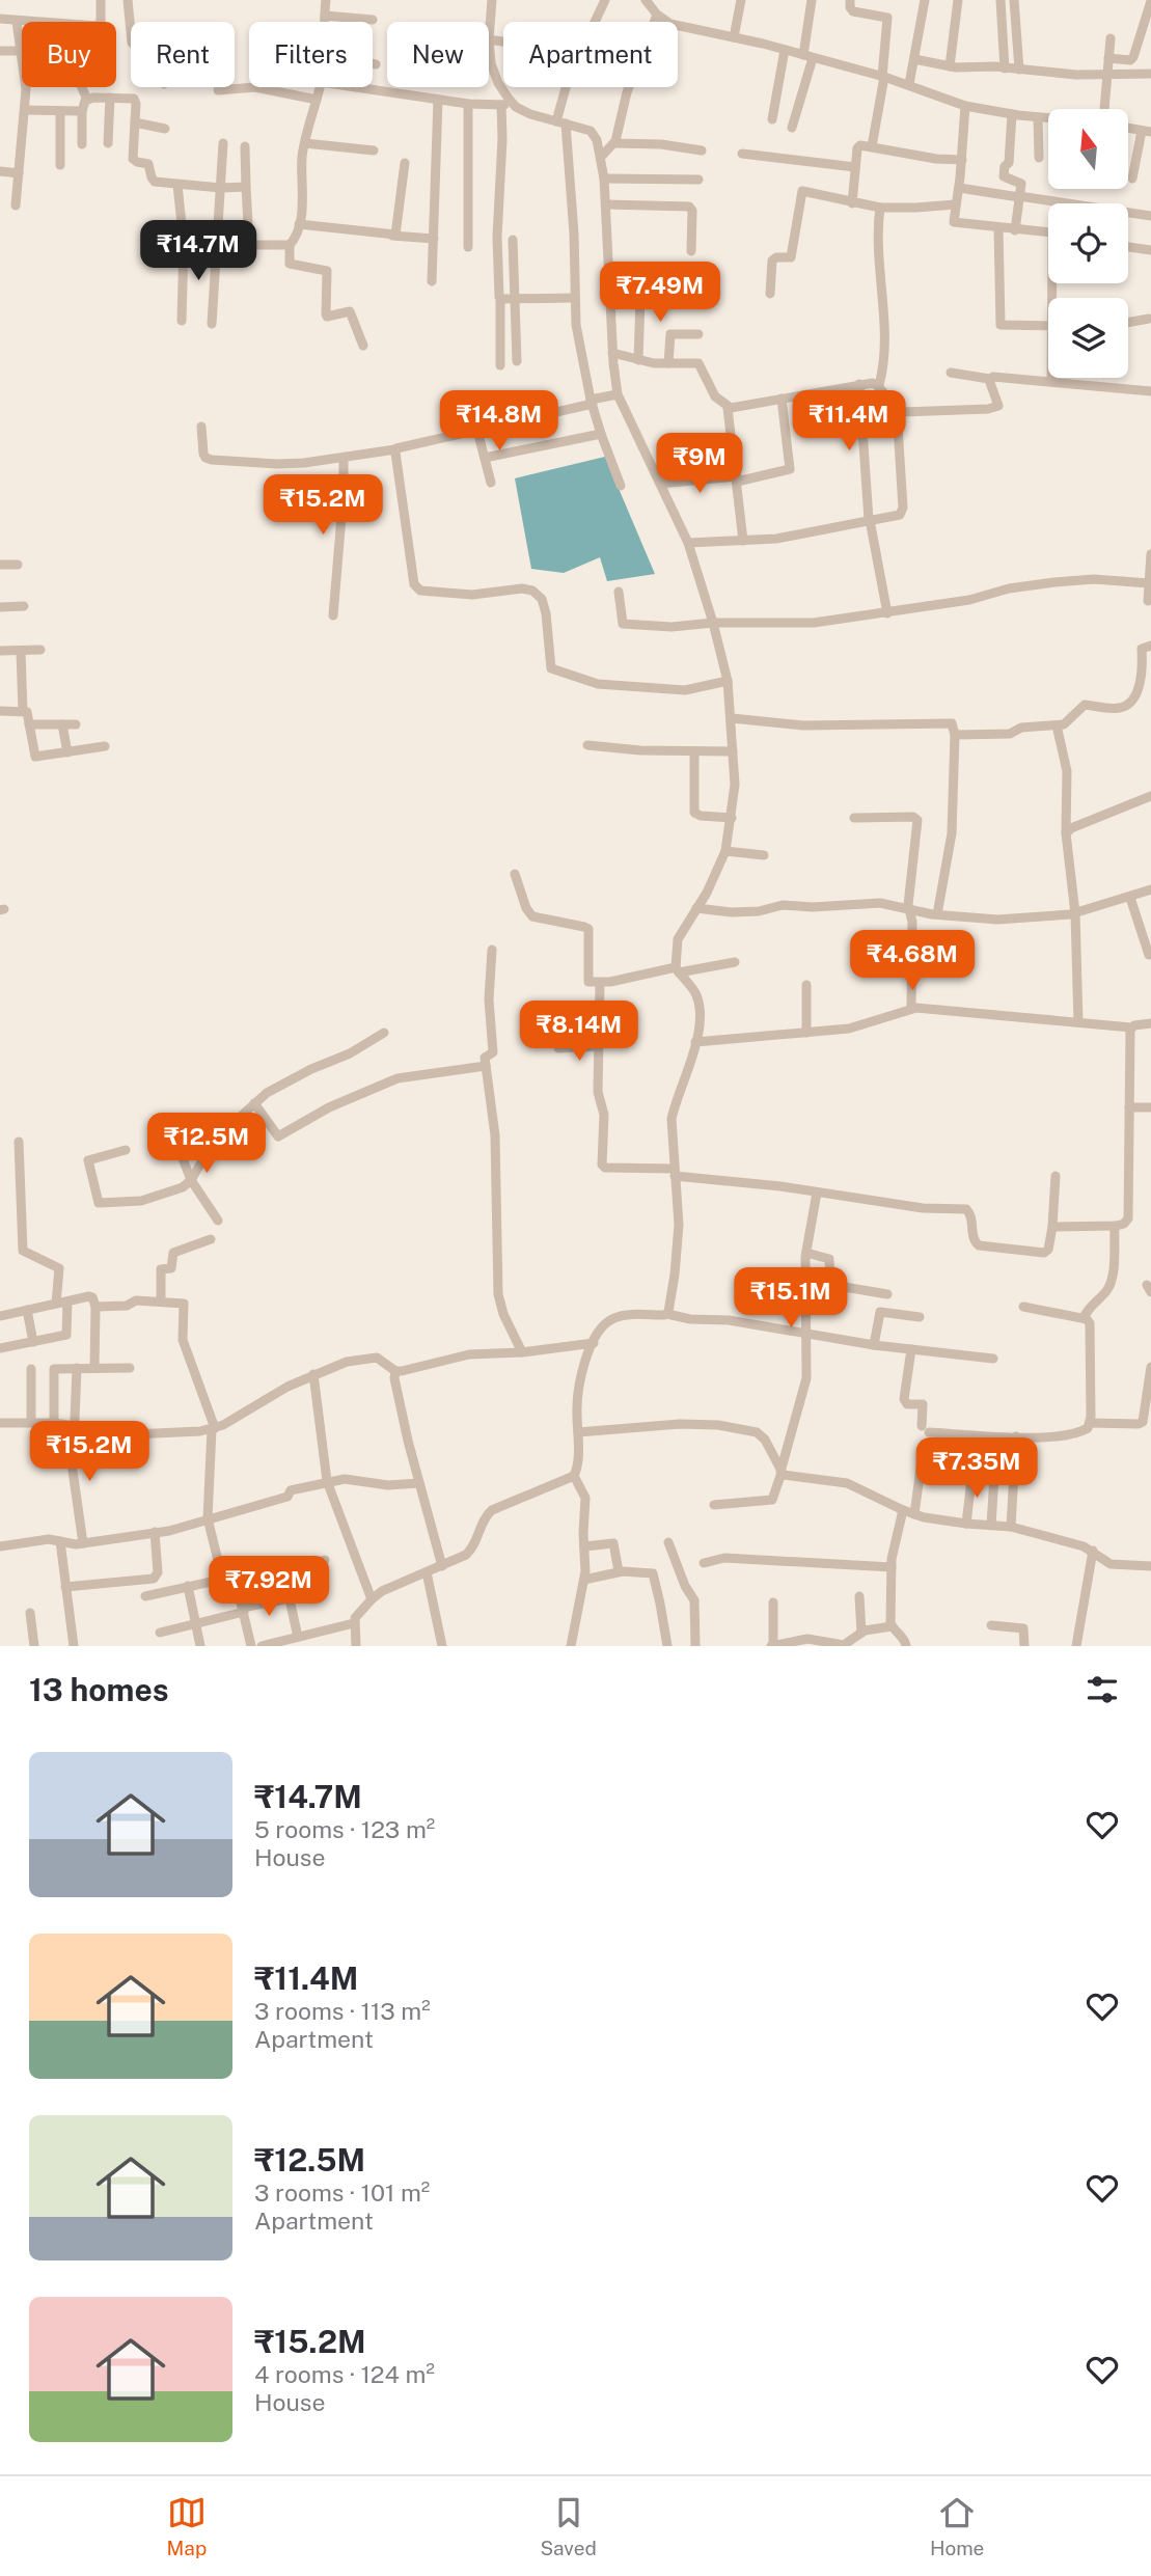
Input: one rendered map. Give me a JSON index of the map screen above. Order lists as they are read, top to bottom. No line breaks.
{"north":"top","page":{"chip":["Buy","Rent","Filters","New","Apartment"],"price":["₹14.7M","₹7.49M","₹14.8M","₹11.4M","₹9M","₹15.2M","₹4.68M","₹8.14M","₹12.5M","₹15.1M","₹15.2M","₹7.35M","₹7.92M"],"heading":"13 homes","list":[{"name":"₹14.7M","note":"5 rooms · 123 m² · House"},{"name":"₹11.4M","note":"3 rooms · 113 m² · Apartment"},{"name":"₹12.5M","note":"3 rooms · 101 m² · Apartment"},{"name":"₹15.2M","note":"4 rooms · 124 m² · House"}],"tabs":["Map","Saved","Home"]}}
